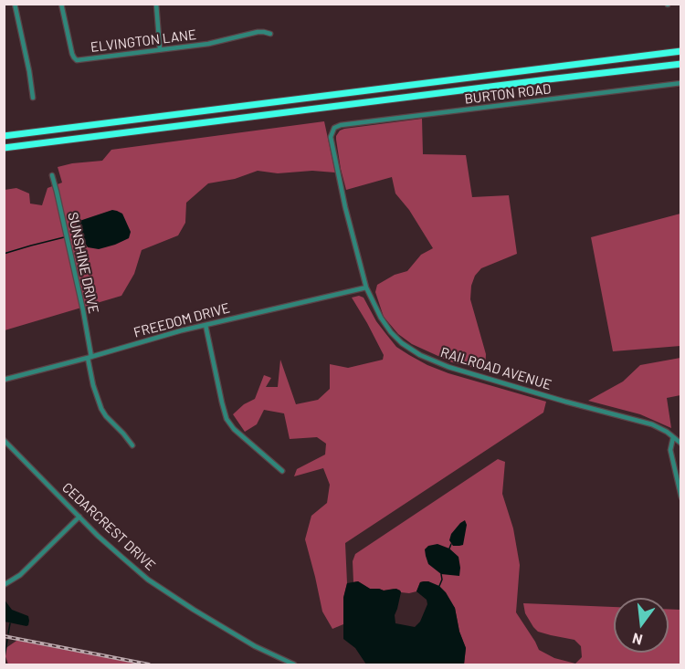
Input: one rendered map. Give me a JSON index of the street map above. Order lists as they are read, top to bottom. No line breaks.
{"streets":{"street":["ELVINGTON LANE","BURTON ROAD","SUNSHINE DRIVE","FREEDOM DRIVE","RAILROAD AVENUE","CEDARCREST DRIVE"]},"crossings":[["BURTON ROAD","RAILROAD AVENUE"],["SUNSHINE DRIVE","FREEDOM DRIVE"],["FREEDOM DRIVE","RAILROAD AVENUE"]],"north":"bottom"}
